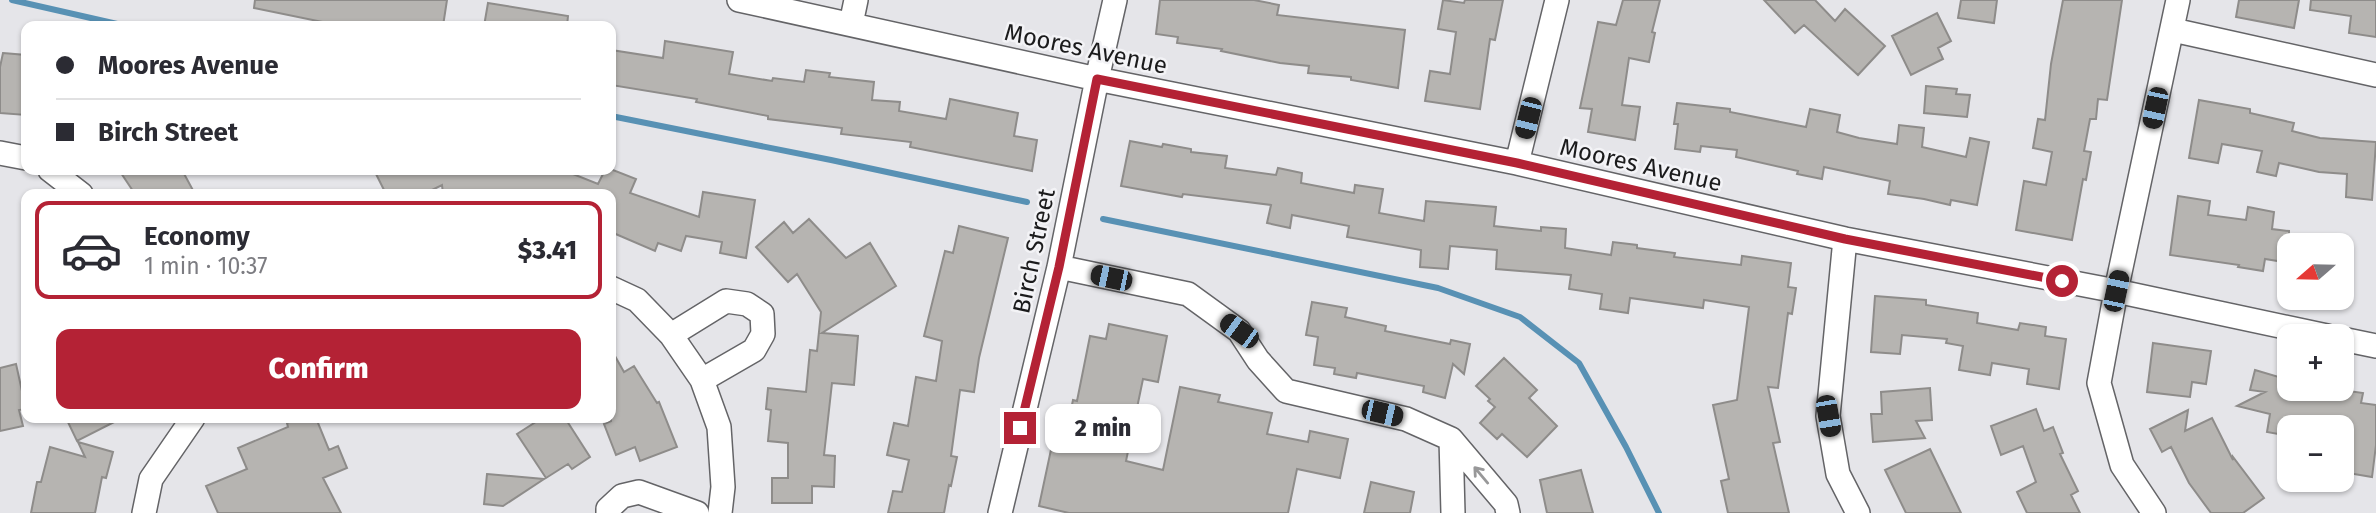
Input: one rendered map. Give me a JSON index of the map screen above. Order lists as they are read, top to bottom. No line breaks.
{"streets":{"street":["Moores Avenue","Birch Street"]},"crossings":[["Moores Avenue","Birch Street"]],"north":"left","page":{"banner":["Moores Avenue","Birch Street"],"list":[{"name":"Economy","note":"1 min · 10:37","value":"$3.41"}],"map_buttons":["+","−"],"buttons":"Confirm","bubble":"2 min"}}
